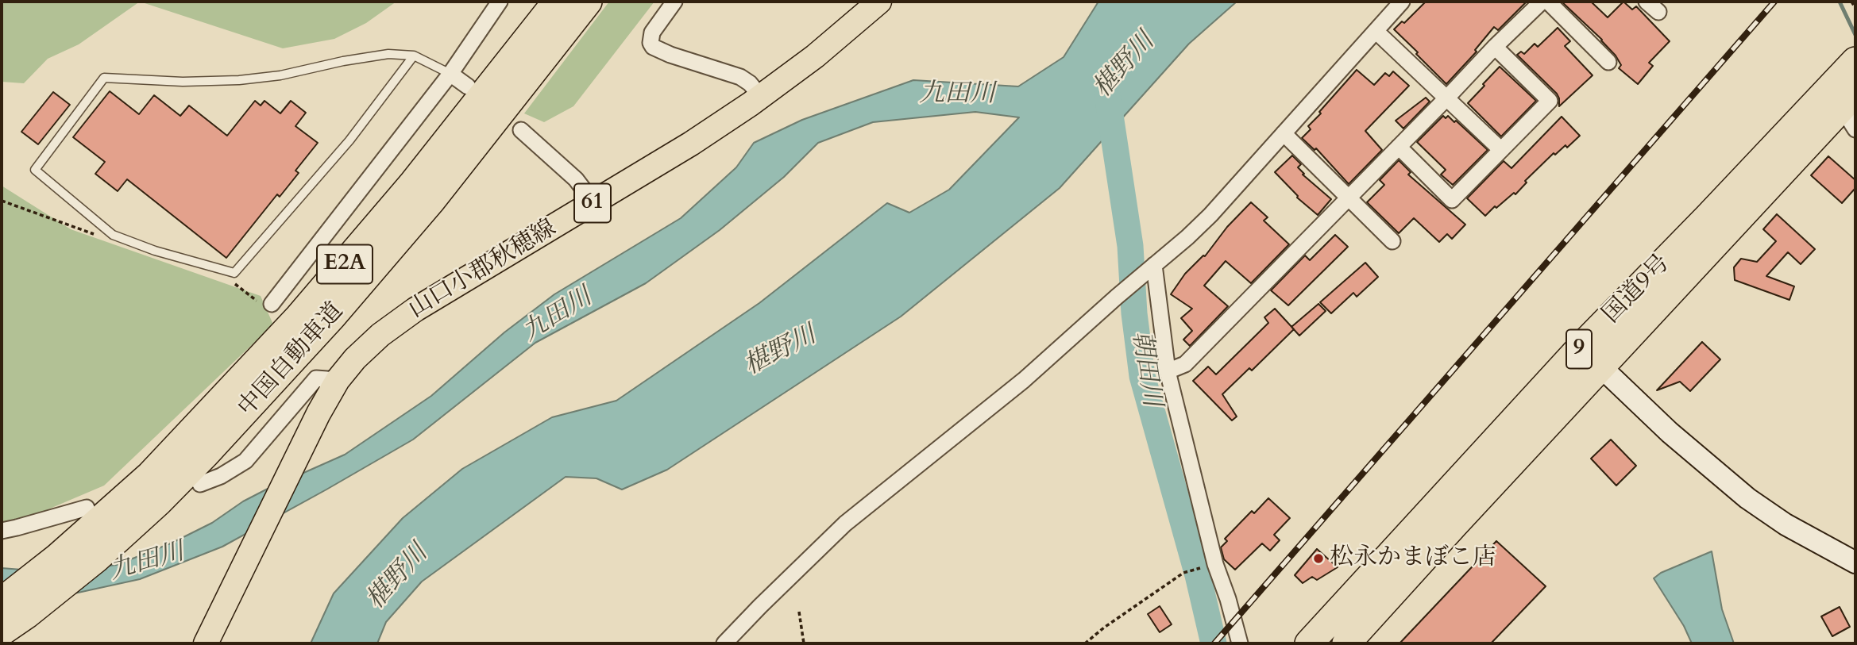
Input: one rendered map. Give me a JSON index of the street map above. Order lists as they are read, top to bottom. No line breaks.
{"streets":{"highway":["E2A","国道9号","9","中国自動車道"],"main road":["61","山口小郡秋穂線"]},"water":["椹野川","九田川","朝田川"],"places":["松永かまぼこ店"]}
